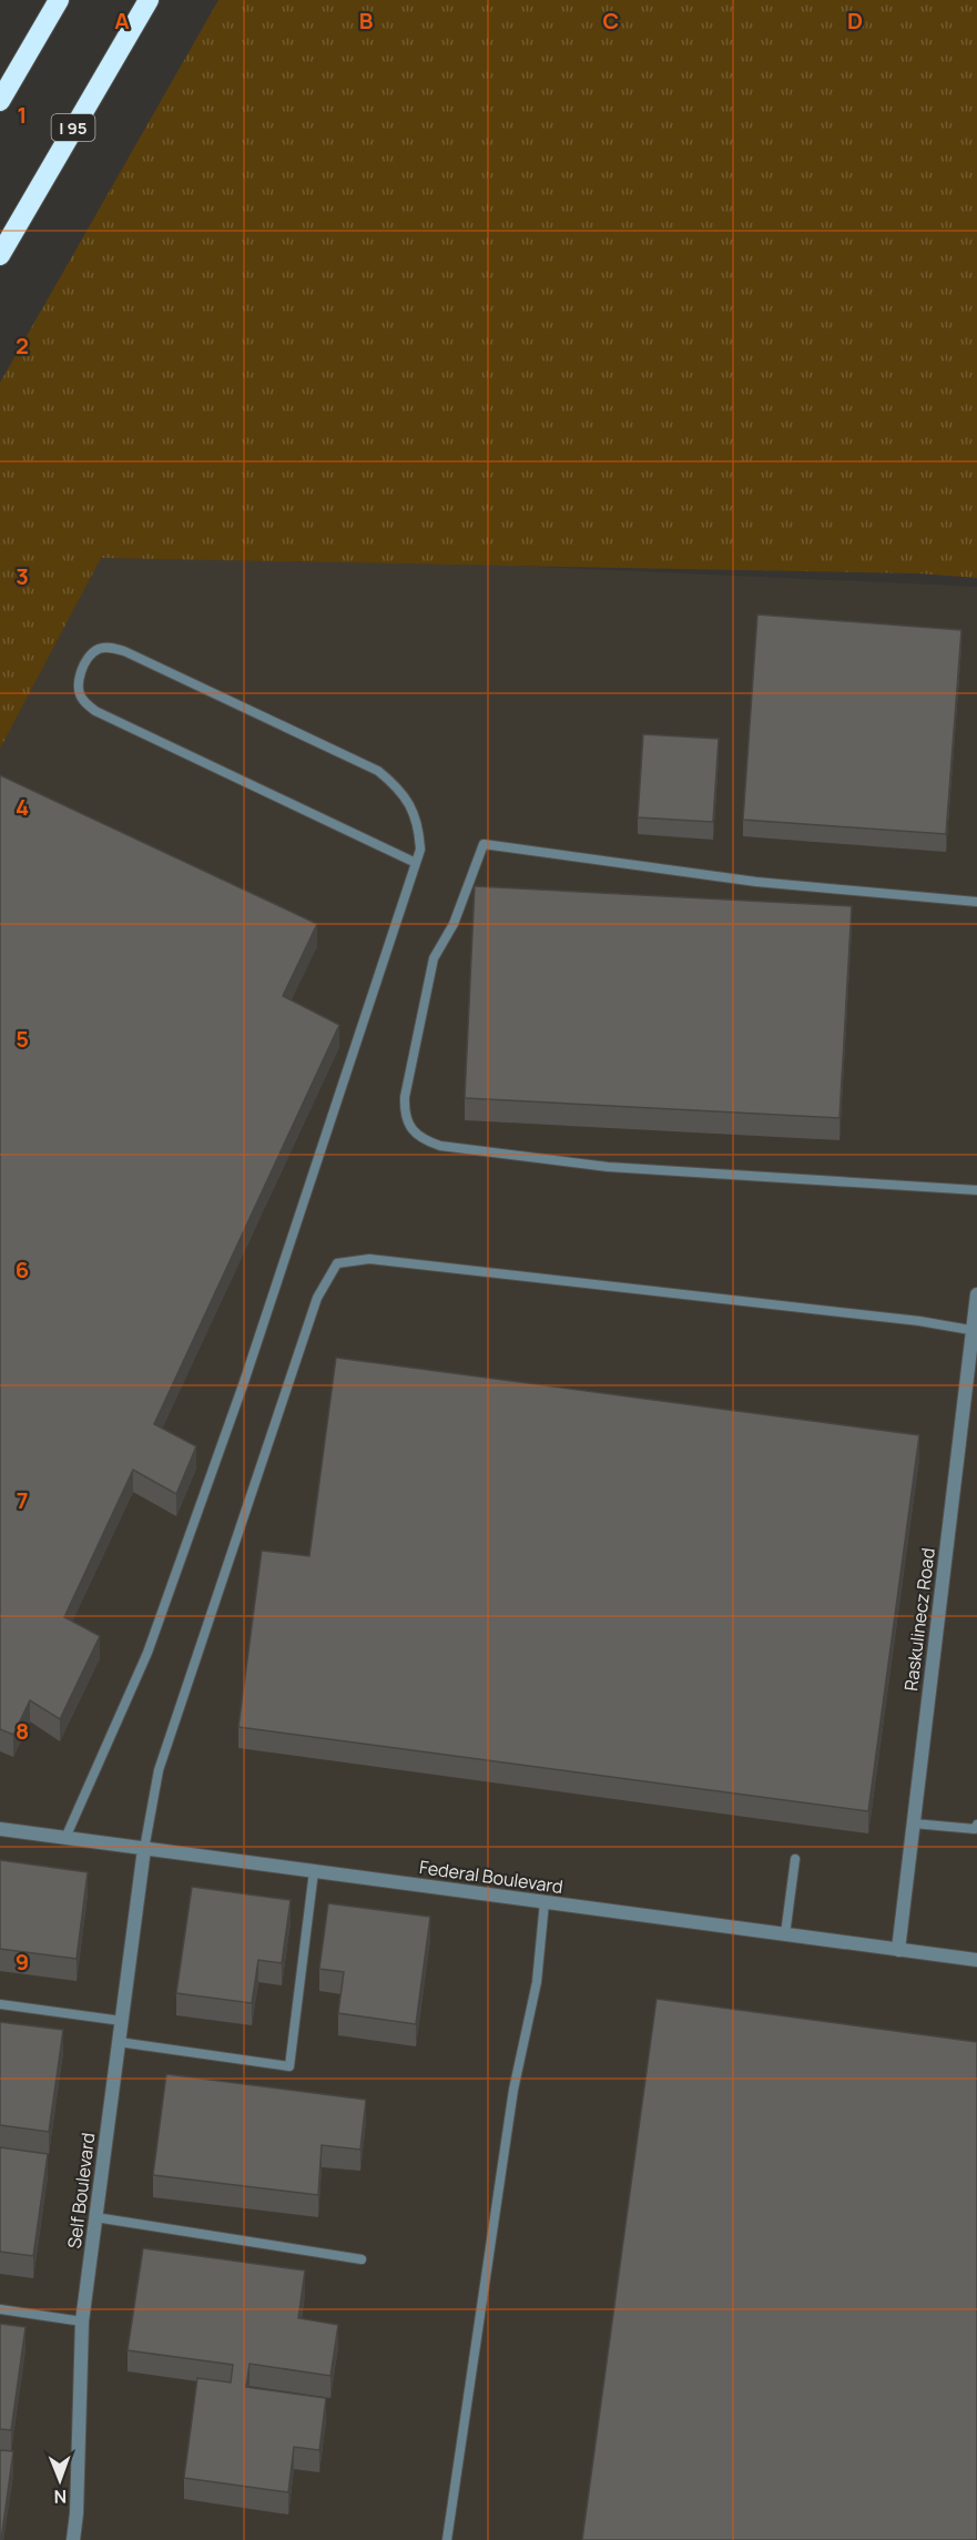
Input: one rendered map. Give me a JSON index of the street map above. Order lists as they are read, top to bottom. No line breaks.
{"streets":{"highway":["I 95"],"street":["Raskulinecz Road","Federal Boulevard","Self Boulevard"]},"crossings":[["Raskulinecz Road","Federal Boulevard"],["Federal Boulevard","Self Boulevard"]],"north":"bottom","grid":{"columns":["A","B","C","D"],"rows":["1","2","3","4","5","6","7","8","9"]}}
